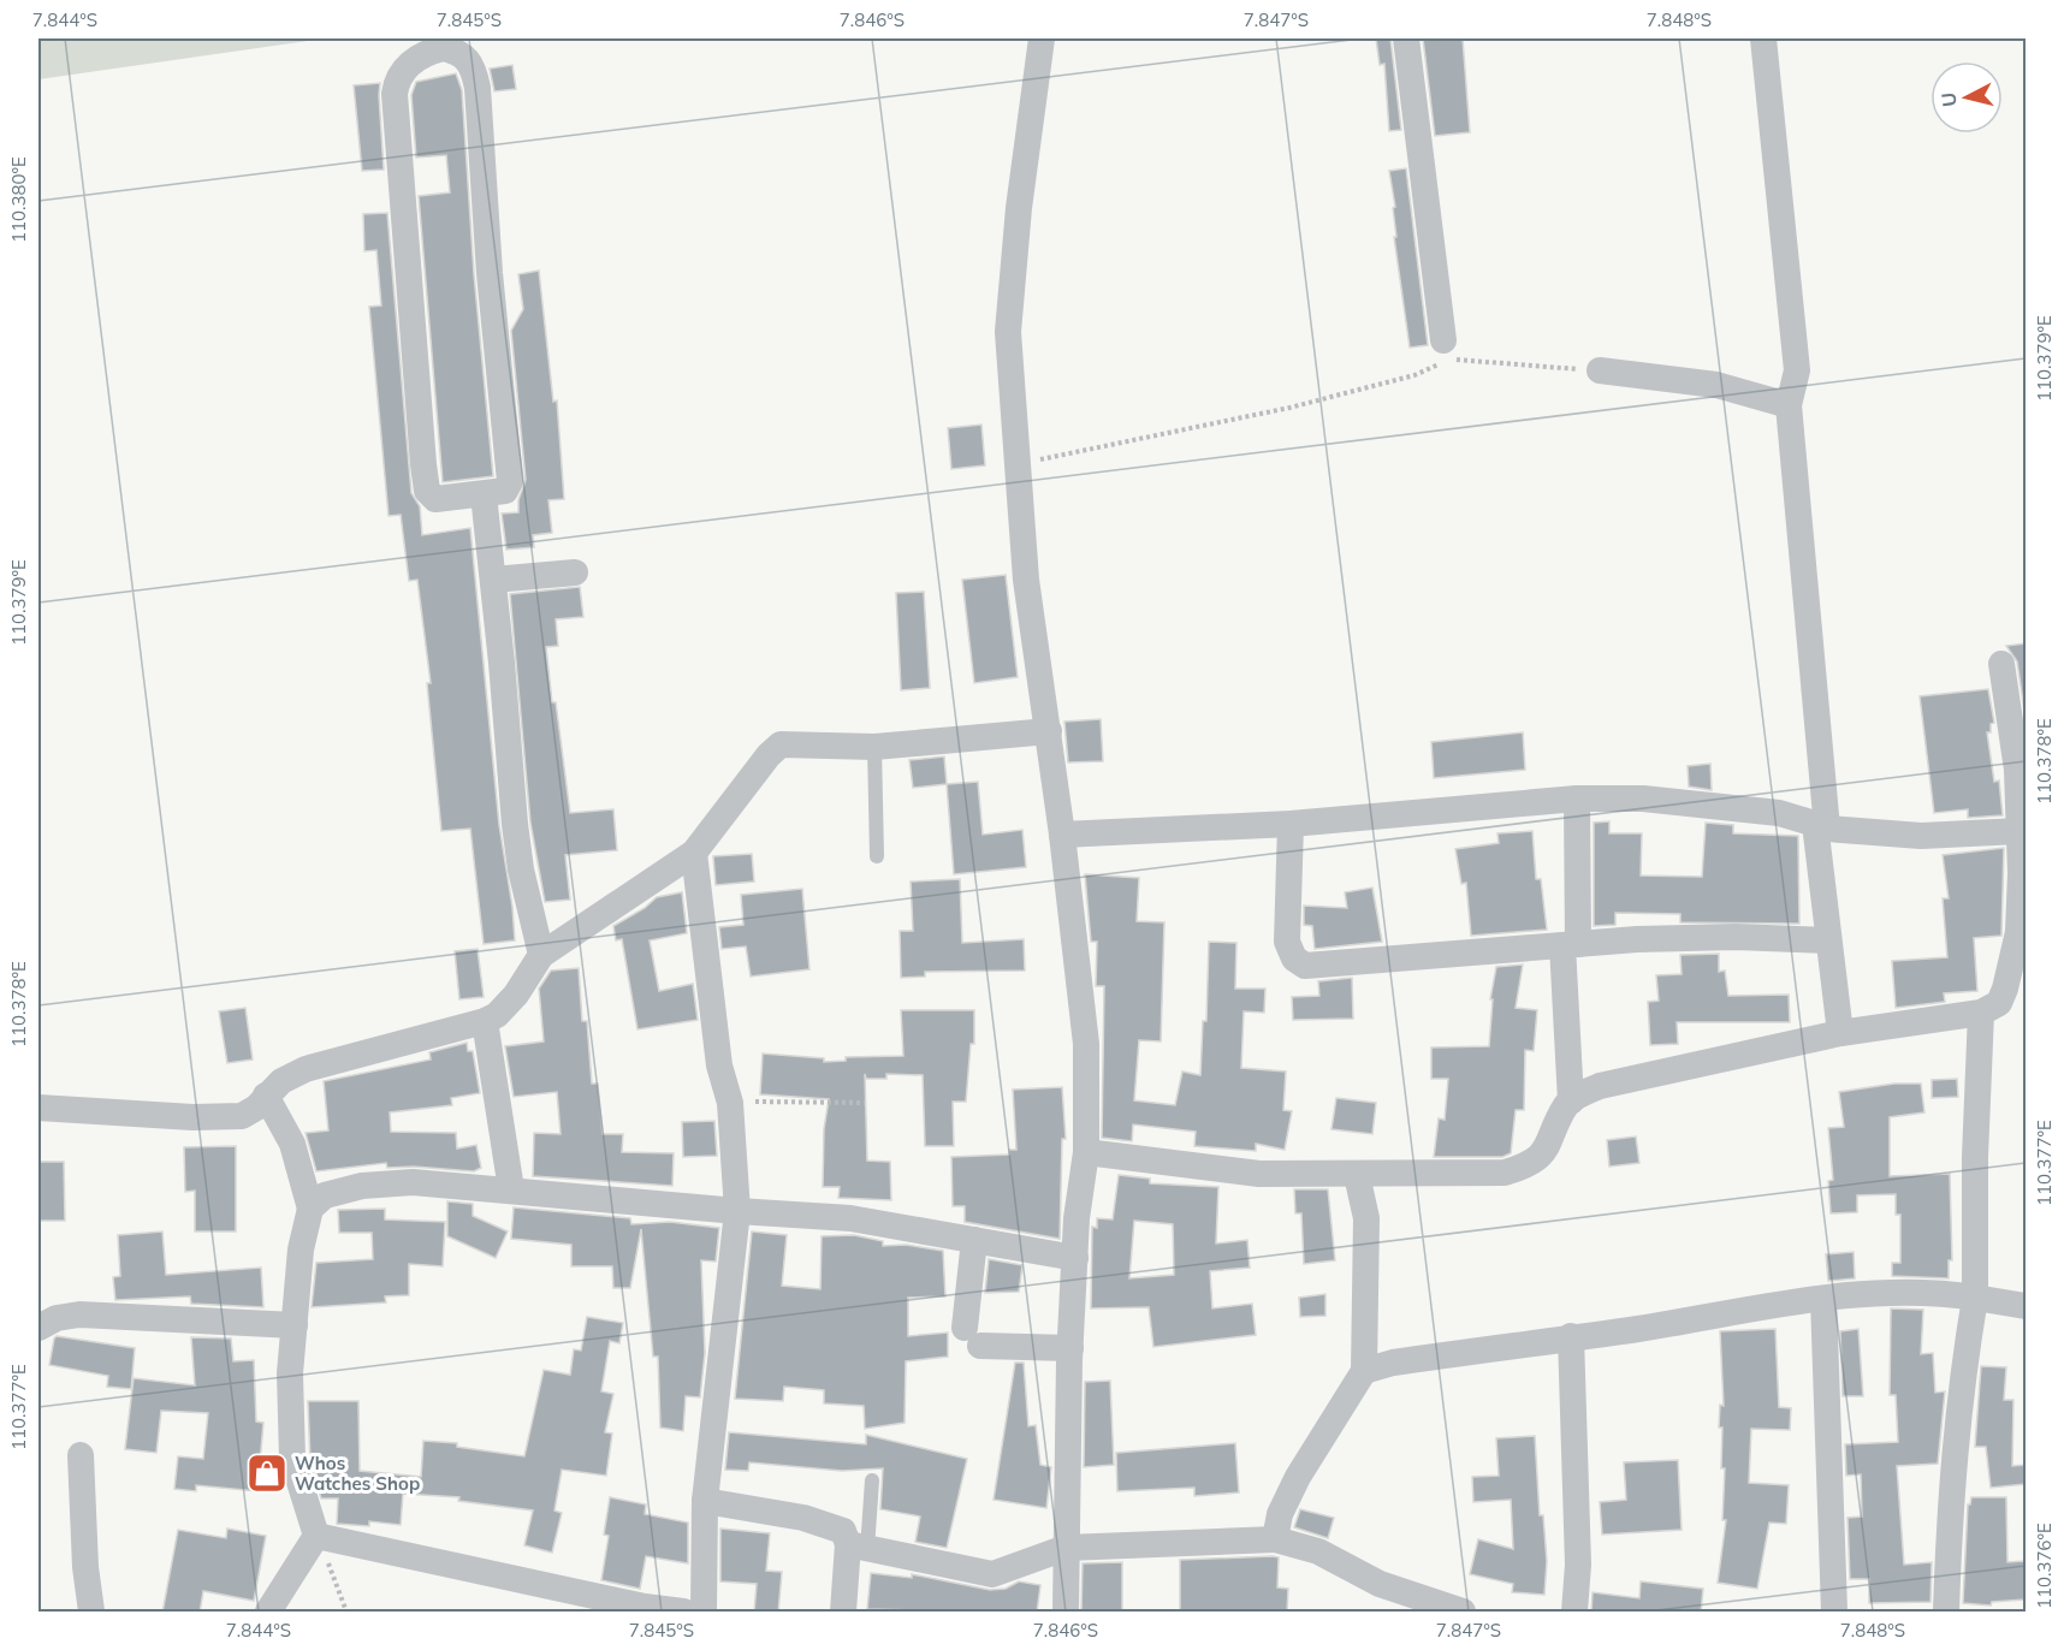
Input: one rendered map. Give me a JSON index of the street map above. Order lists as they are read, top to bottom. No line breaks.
{"places":{"shop":["Whos Watches Shop"]},"north":"left","coordinates":["7.844°S","7.845°S","7.846°S","7.847°S","7.848°S","110.380°E","110.379°E","110.378°E","110.377°E","110.376°E"]}
